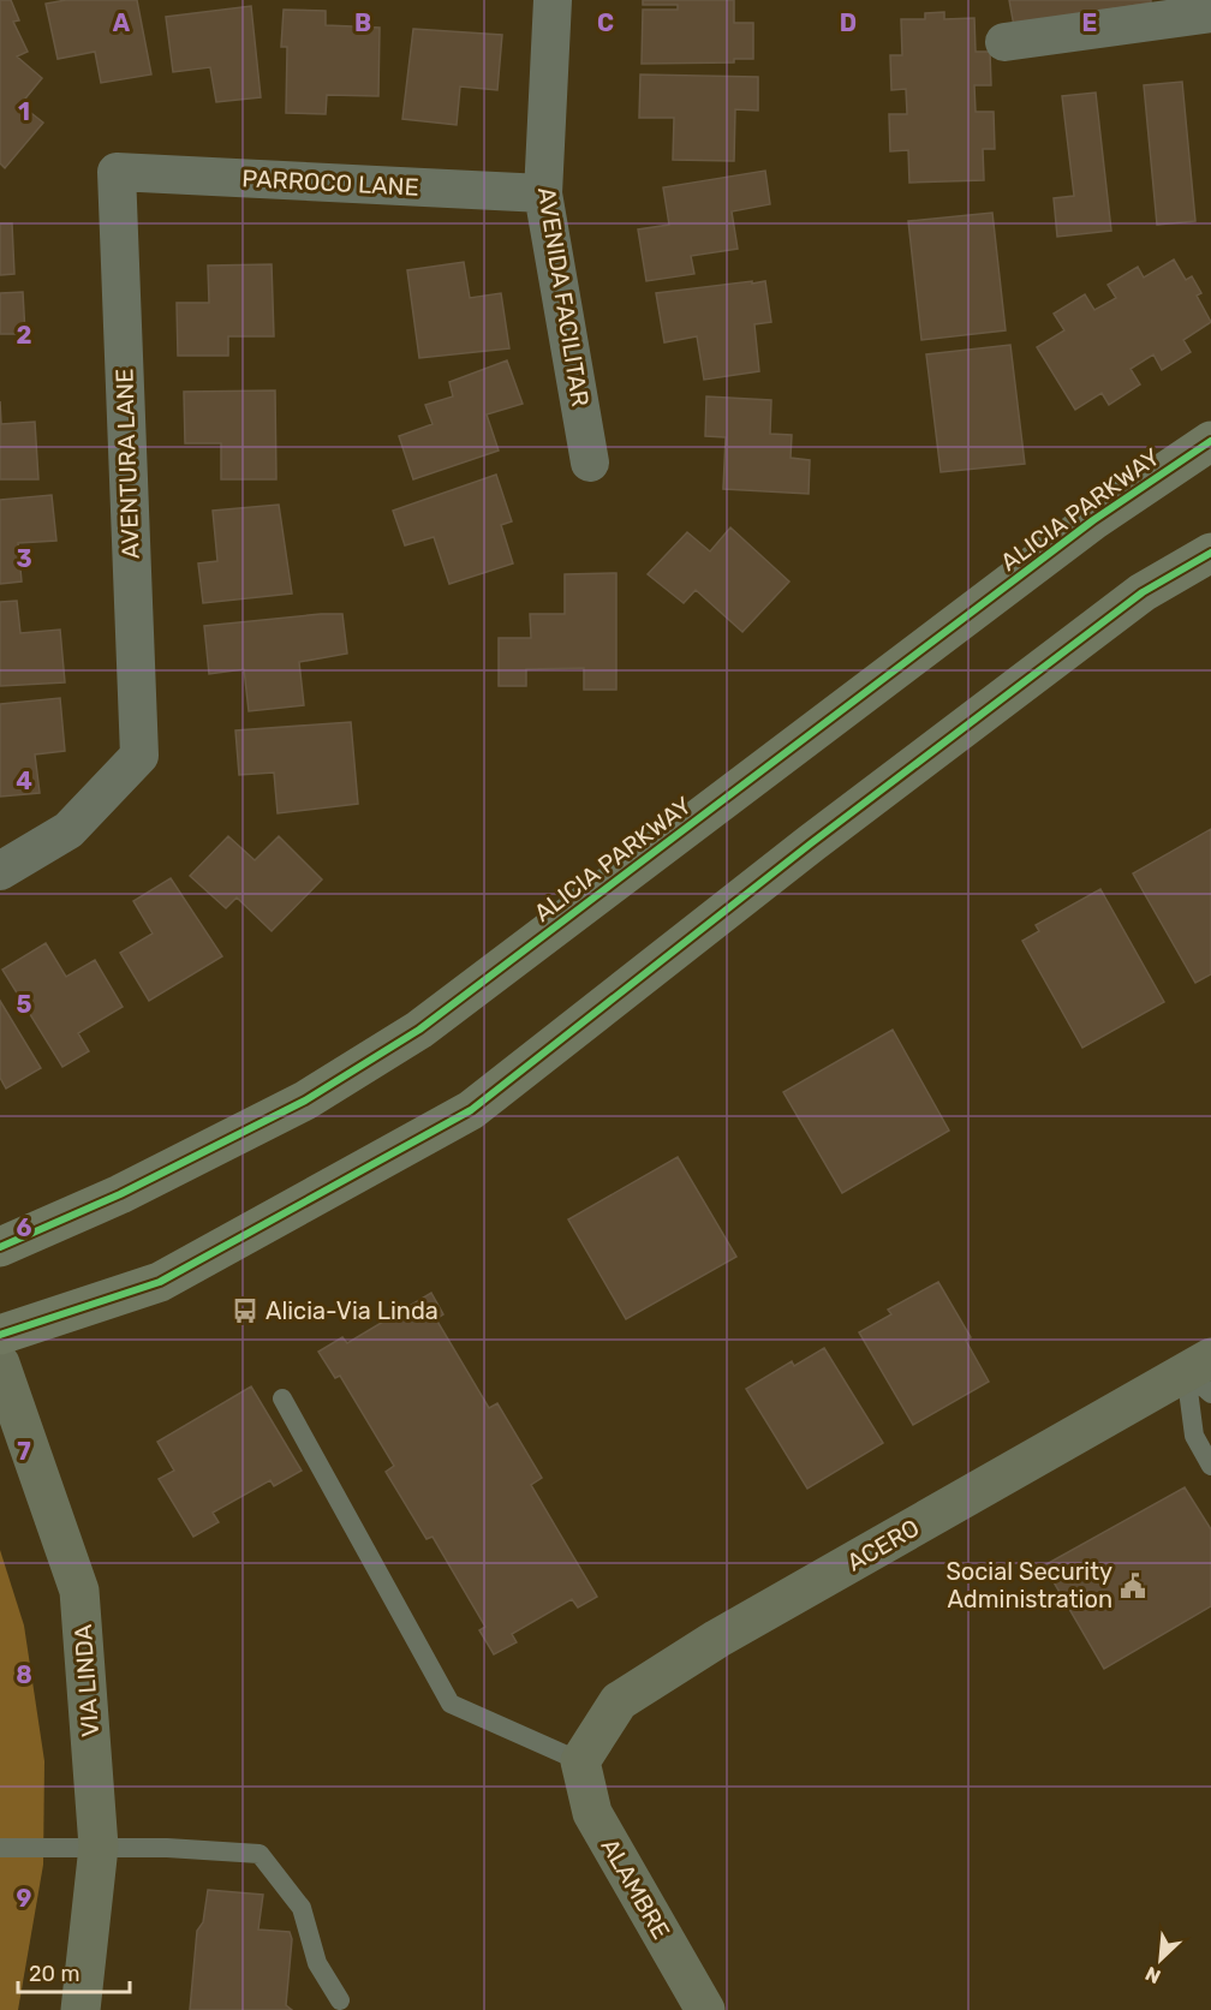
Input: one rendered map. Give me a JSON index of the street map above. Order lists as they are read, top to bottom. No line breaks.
{"streets":{"main road":["ALICIA PARKWAY"],"street":["PARROCO LANE","AVENIDA FACILITAR","AVENTURA LANE","ACERO","VIA LINDA","ALAMBRE"]},"crossings":[["PARROCO LANE","AVENIDA FACILITAR"],["PARROCO LANE","AVENTURA LANE"],["ACERO","ALAMBRE"]],"places":{"bus stop":["Alicia-Via Linda"],"public building":["Social Security Administration"]},"scale_bar":"20 m","north":"bottom left","grid":{"columns":["A","B","C","D","E"],"rows":["1","2","3","4","5","6","7","8","9"]}}
